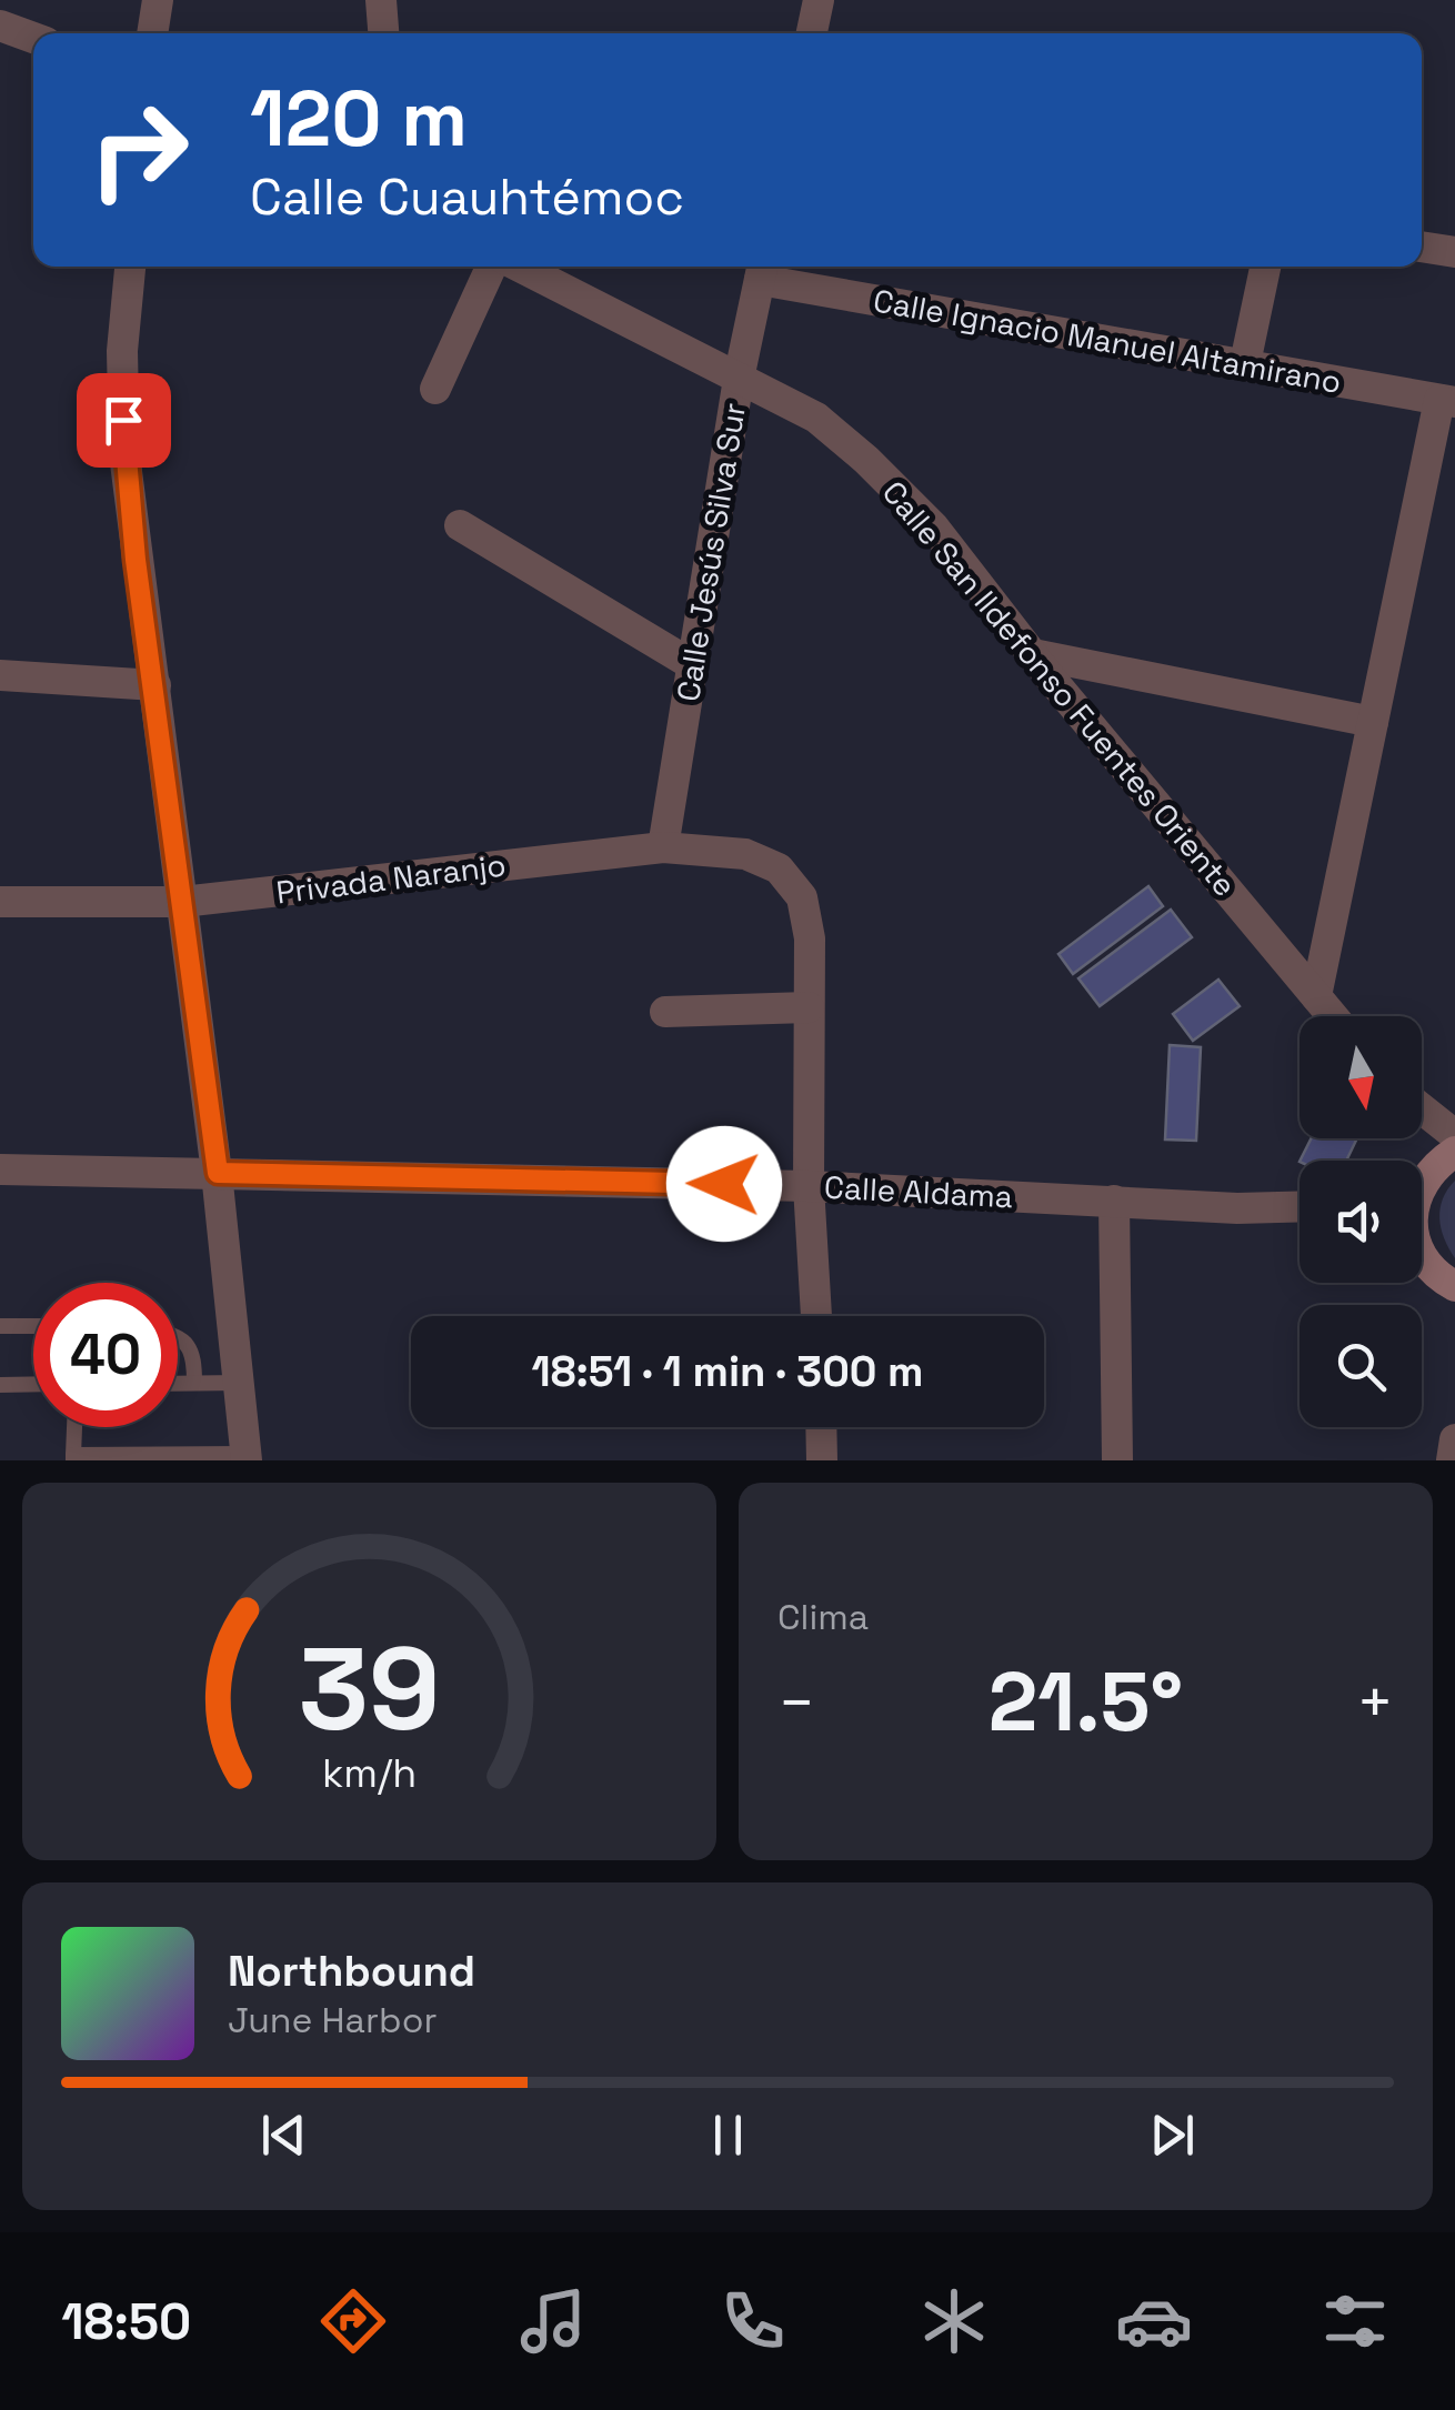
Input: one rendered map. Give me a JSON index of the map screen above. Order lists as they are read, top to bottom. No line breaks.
{"streets":{"street":["Calle Ignacio Manuel Altamirano","Calle Jesús Silva Sur","Calle San Ildefonso Fuentes Oriente","Privada Naranjo","Calle Aldama"]},"crossings":[["Calle Ignacio Manuel Altamirano","Calle Jesús Silva Sur"],["Calle Jesús Silva Sur","Calle San Ildefonso Fuentes Oriente"],["Calle Jesús Silva Sur","Privada Naranjo"]],"north":"bottom","page":{"turn":["120 m","Calle Cuauhtémoc"],"limit":"40","trip":"18:51 · 1 min · 300 m","tile":"Clima","heat":["−","21.5°","+"],"song":["Northbound","June Harbor"],"tabs":"18:50","gauge":["39","km/h"]}}
